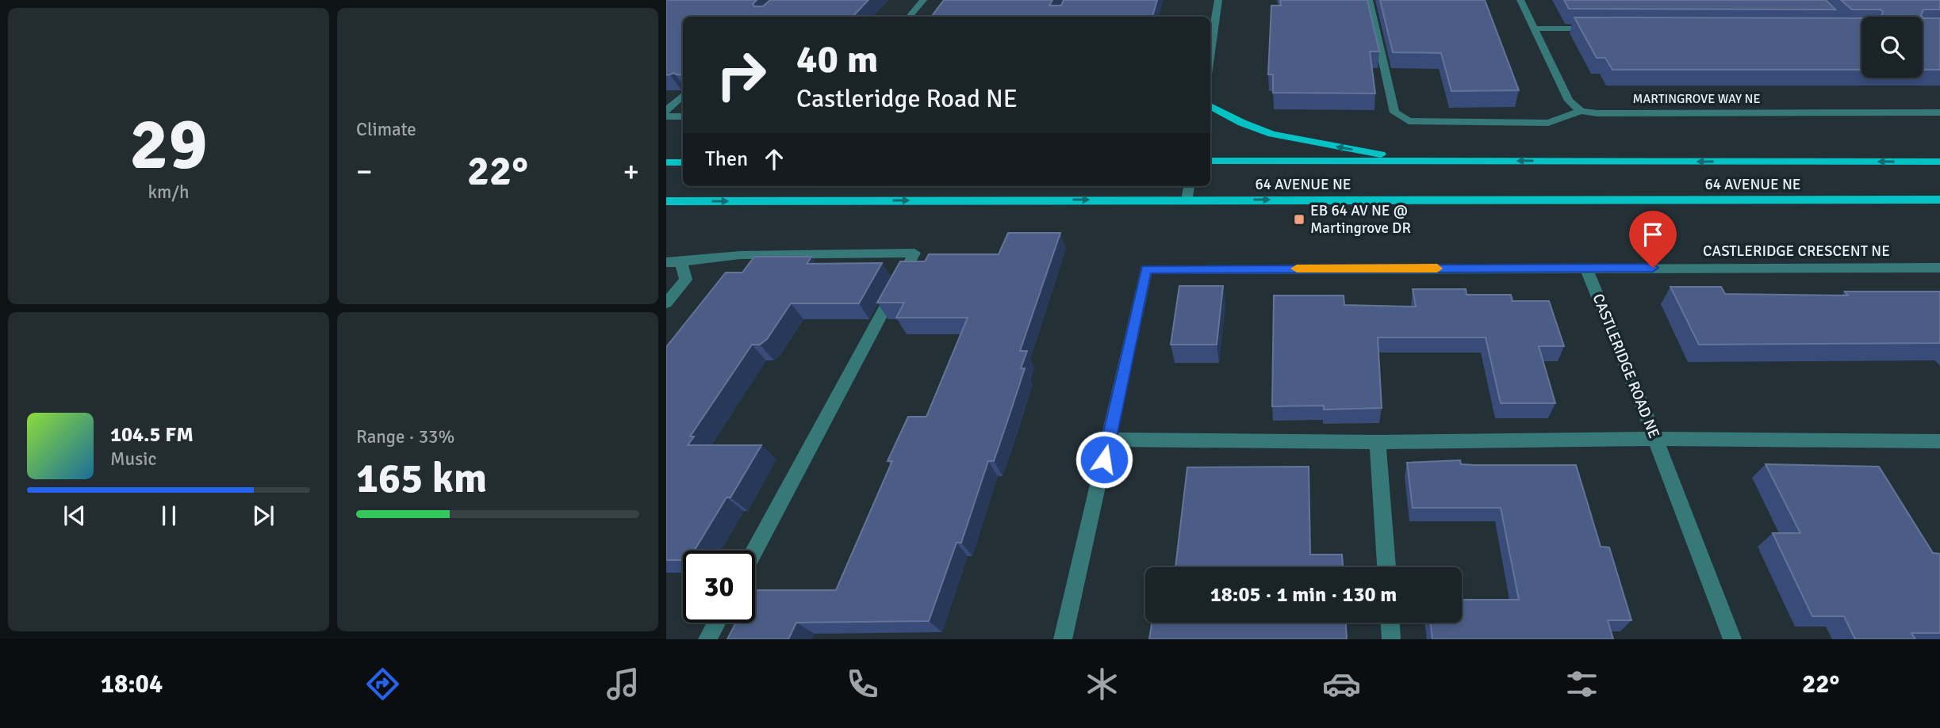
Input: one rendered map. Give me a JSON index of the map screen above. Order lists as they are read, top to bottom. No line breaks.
{"streets":{"main road":["64 AVENUE NE"],"street":["MARTINGROVE WAY NE","CASTLERIDGE CRESCENT NE","CASTLERIDGE ROAD NE"]},"crossings":[["CASTLERIDGE CRESCENT NE","CASTLERIDGE ROAD NE"]],"places":{"transit":["EB 64 AV NE @ Martingrove DR"]},"page":{"tile":[["29","km/h"],"Climate",["Range · 33%","165 km"]],"turn":["40 m","Castleridge Road NE"],"then":"Then","heat":["−","22°","+"],"song":["104.5 FM","Music"],"limit":"30","trip":"18:05 · 1 min · 130 m","tabs":["18:04","22°"]}}
